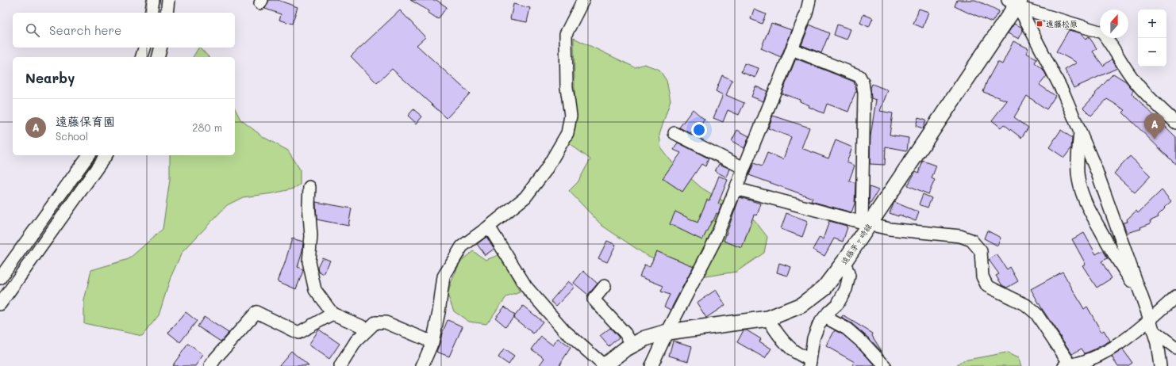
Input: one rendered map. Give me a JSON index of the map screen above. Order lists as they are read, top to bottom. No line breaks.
{"streets":{"main road":["遠藤茅ヶ崎線"]},"places":{"transit":["遠藤松原"]},"north":"top","page":{"map_buttons":["+","−"],"search":"Search here","heading":"Nearby","list":[{"mark":"A","name":"遠藤保育園","note":"School","value":"280 m"}],"pins":"A"}}
